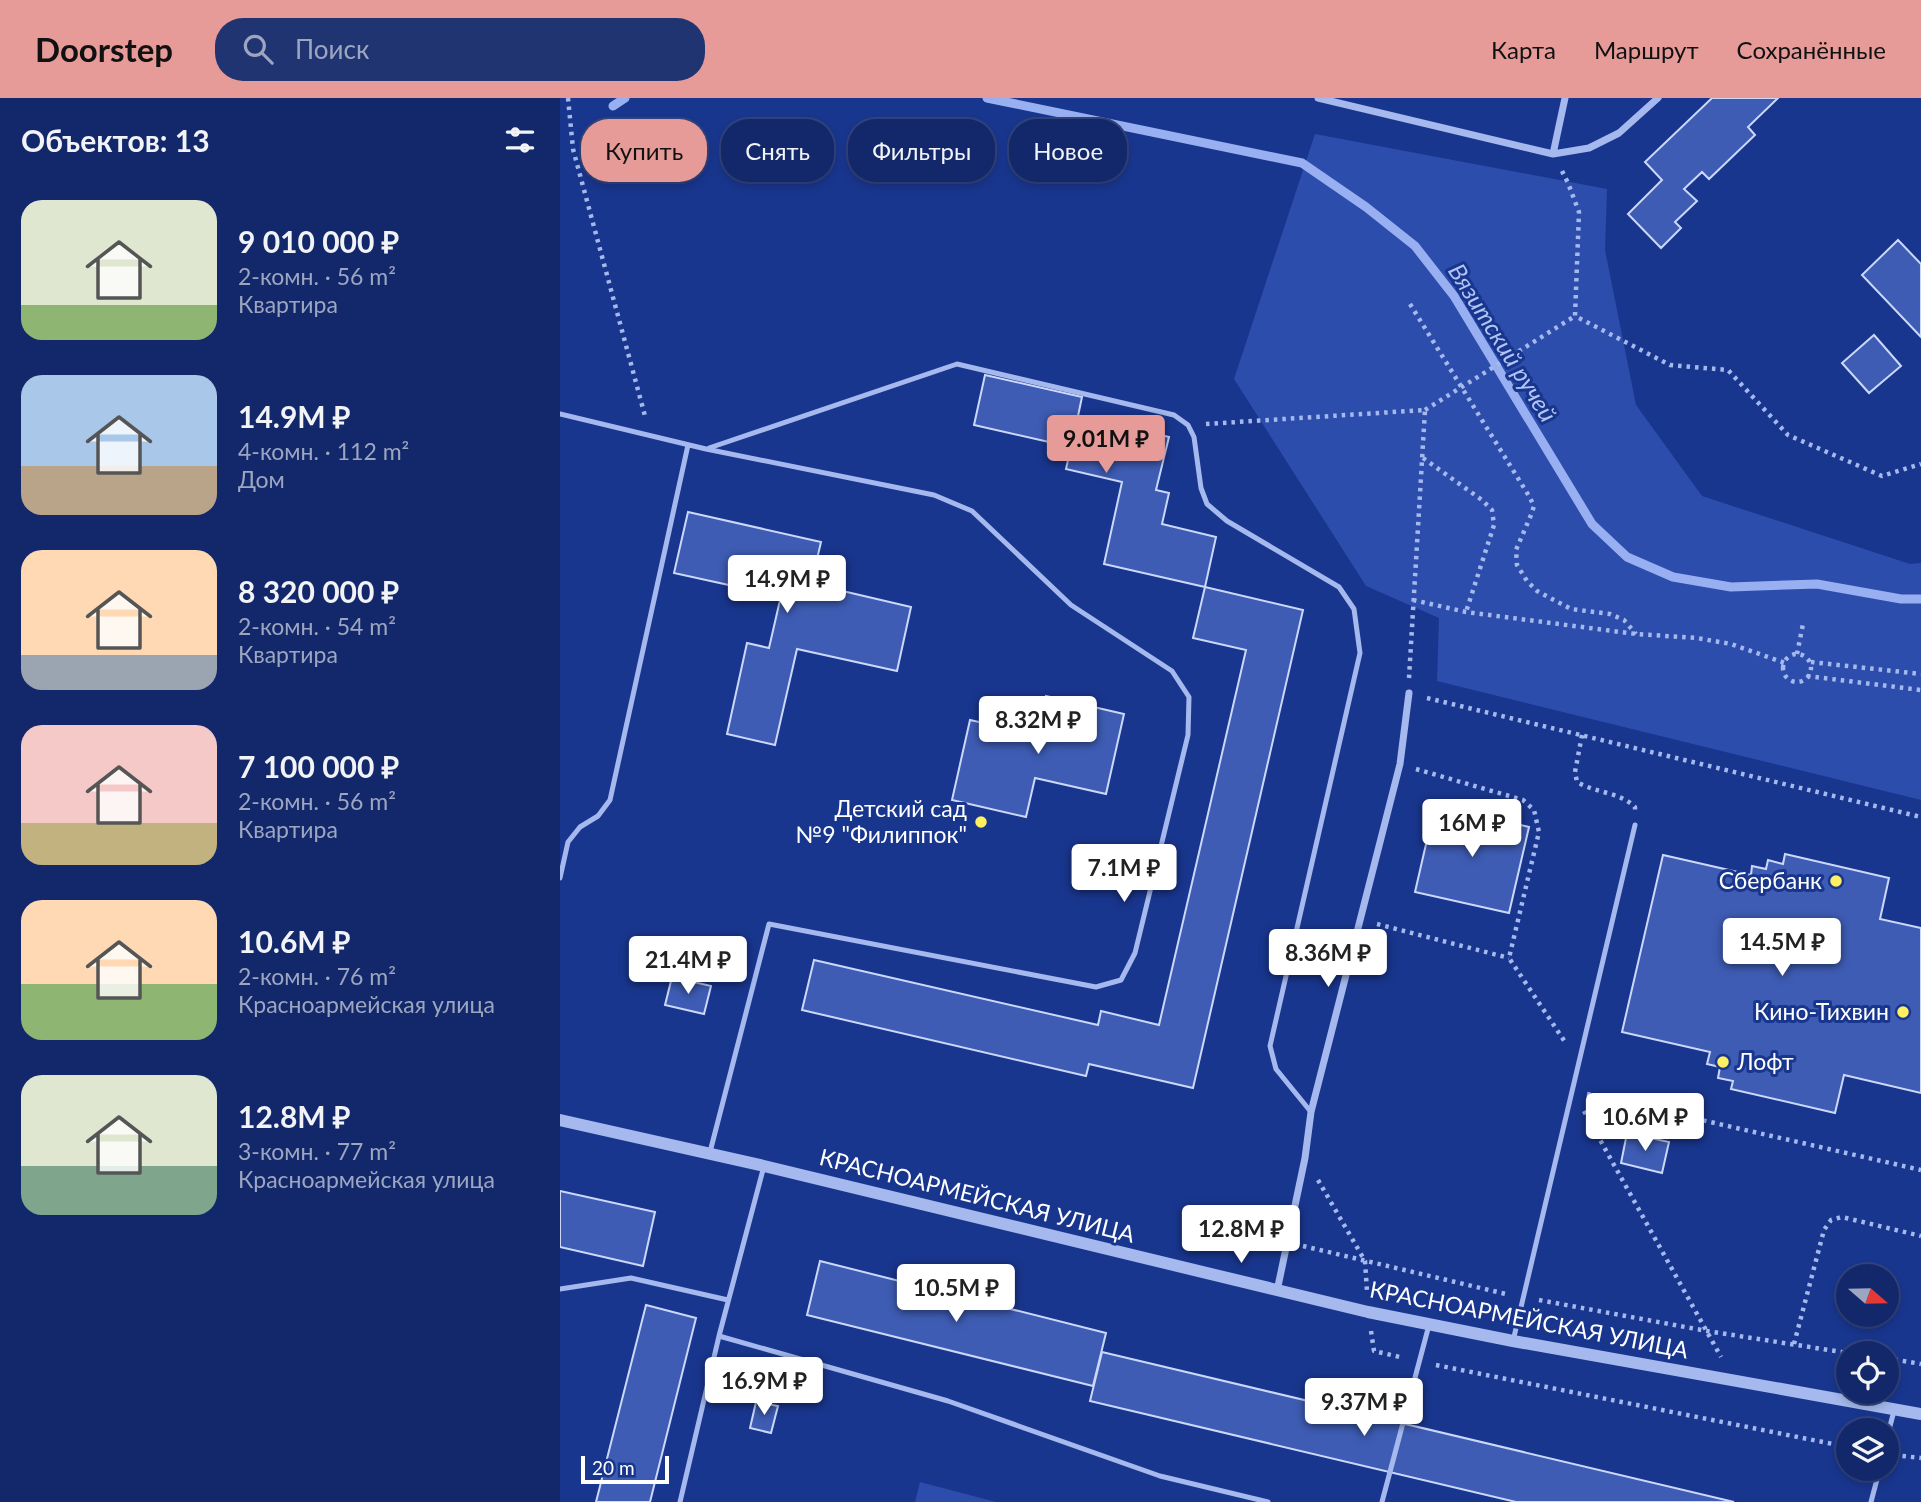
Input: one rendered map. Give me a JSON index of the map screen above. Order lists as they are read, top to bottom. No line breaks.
{"streets":{"street":["КРАСНОАРМЕЙСКАЯ УЛИЦА"]},"water":["Вязитский ручей"],"places":["Детский сад №9 \"Филиппок\"","Сбербанк","Кино-Тихвин","Лофт"],"scale_bar":"20 m","north":"right","page":{"header":"Doorstep","search":"Поиск","nav":["Карта","Маршрут","Сохранённые"],"heading":"Объектов: 13","chip":["Купить","Снять","Фильтры","Новое"],"list":[{"name":"9 010 000 ₽","note":"2-комн. · 56 m² · Квартира"},{"name":"14.9M ₽","note":"4-комн. · 112 m² · Дом"},{"name":"8 320 000 ₽","note":"2-комн. · 54 m² · Квартира"},{"name":"7 100 000 ₽","note":"2-комн. · 56 m² · Квартира"},{"name":"10.6M ₽","note":"2-комн. · 76 m² · Красноармейская улица"},{"name":"12.8M ₽","note":"3-комн. · 77 m² · Красноармейская улица"}],"price":["9.01M ₽","14.9M ₽","8.32M ₽","16M ₽","7.1M ₽","14.5M ₽","8.36M ₽","21.4M ₽","10.6M ₽","12.8M ₽","10.5M ₽","16.9M ₽","9.37M ₽"],"scale":"20 m"}}
